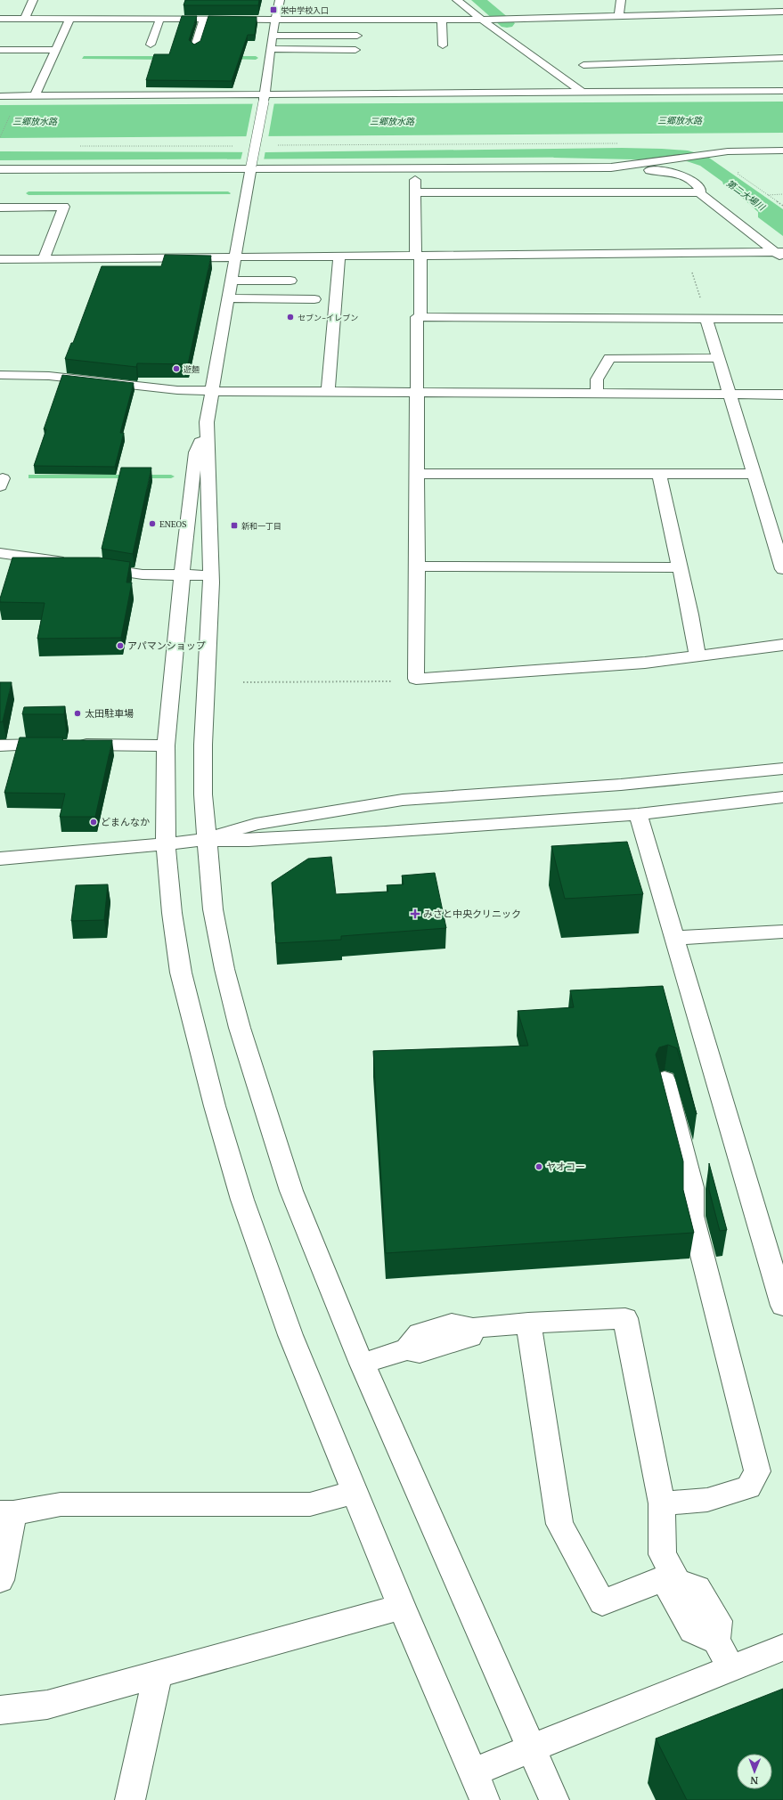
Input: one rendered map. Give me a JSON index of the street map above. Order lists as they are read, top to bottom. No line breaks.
{"water":["三郷放水路","第二大場川"],"places":{"transit":["栄中学校入口","新和一丁目"],"other":["セブン-イレブン","遊麺","ENEOS","アパマンショップ","太田駐車場","どまんなか","ヤオコー"],"health":["みさと中央クリニック"]},"north":"bottom"}
